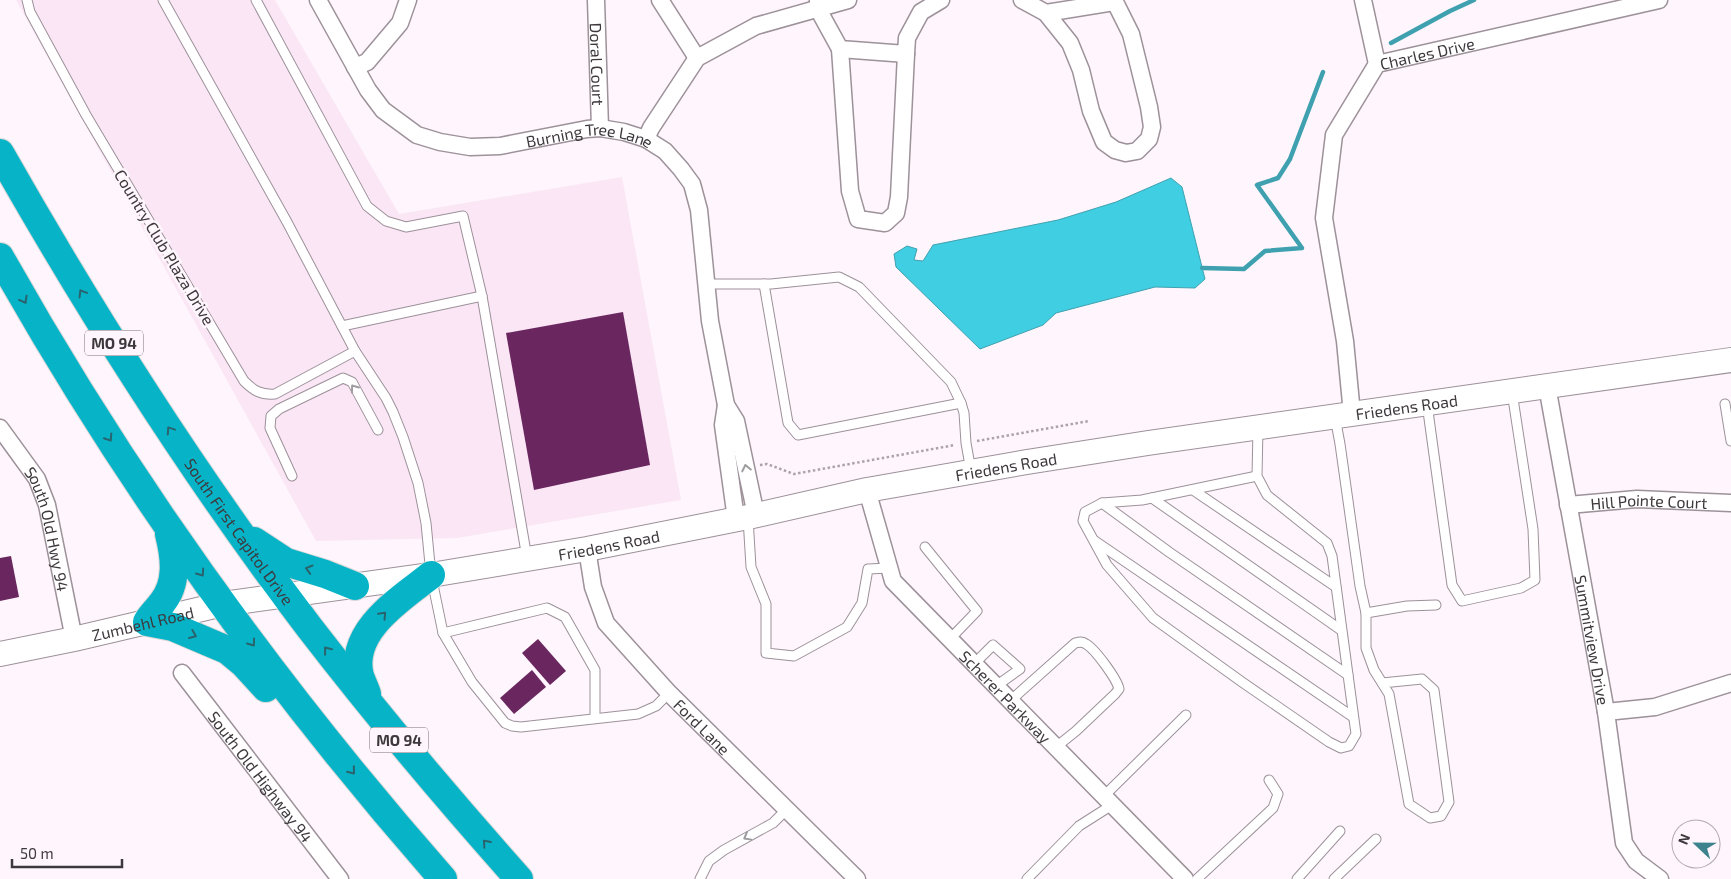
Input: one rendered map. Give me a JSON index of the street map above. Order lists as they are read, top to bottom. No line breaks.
{"streets":{"highway":["MO 94","South First Capitol Drive"],"main road":["Friedens Road","Zumbehl Road"],"street":["Charles Drive","Doral Court","Burning Tree Lane","Hill Pointe Court","South Old Hwy 94","Summitview Drive","Scherer Parkway","Ford Lane","South Old Highway 94"],"lane":["Country Club Plaza Drive"]},"crossings":[["Charles Drive","Friedens Road"],["Doral Court","Burning Tree Lane"],["Burning Tree Lane","Friedens Road"],["MO 94","Zumbehl Road"],["Friedens Road","South First Capitol Drive"],["Friedens Road","Zumbehl Road"],["Friedens Road","Summitview Drive"],["Friedens Road","Scherer Parkway"],["Friedens Road","Ford Lane"],["Hill Pointe Court","Summitview Drive"],["South Old Hwy 94","Zumbehl Road"],["South First Capitol Drive","Zumbehl Road"]],"scale_bar":"50 m","north":"left"}
